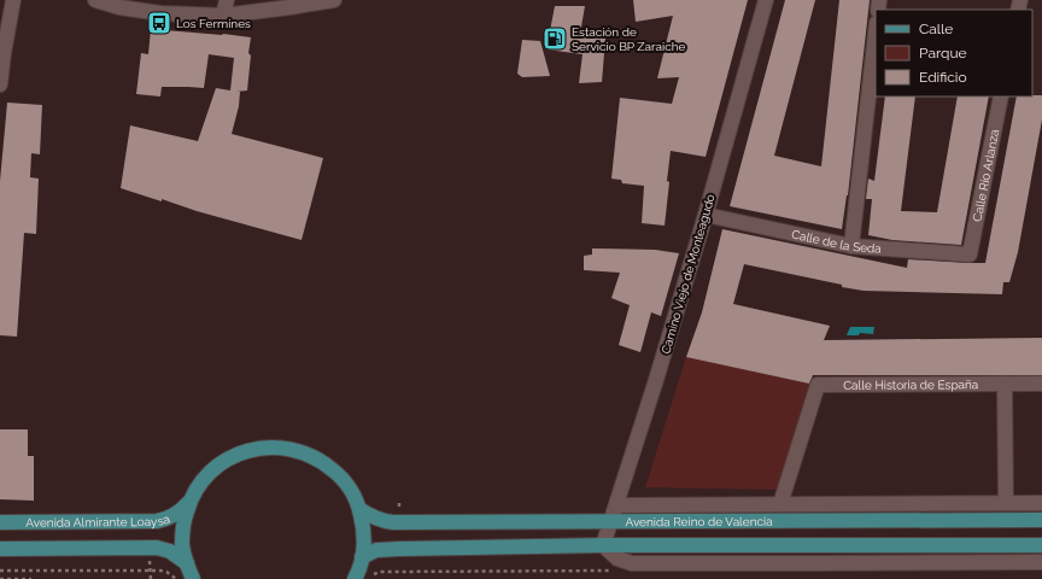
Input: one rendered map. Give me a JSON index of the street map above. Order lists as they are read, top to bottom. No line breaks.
{"streets":{"main road":["Avenida Almirante Loaysa","Avenida Reino de Valencia"],"street":["Calle Río Arlanza","Calle de la Seda","Camino Viejo de Monteagudo","Calle Historia de España"]},"crossings":[["Calle Río Arlanza","Calle de la Seda"],["Calle de la Seda","Camino Viejo de Monteagudo"],["Camino Viejo de Monteagudo","Avenida Reino de Valencia"]],"places":{"bus stop":["Los Fermines"],"fuel station":["Estación de Servicio BP Zaraiche"]},"legend":["Calle","Parque","Edificio"]}
